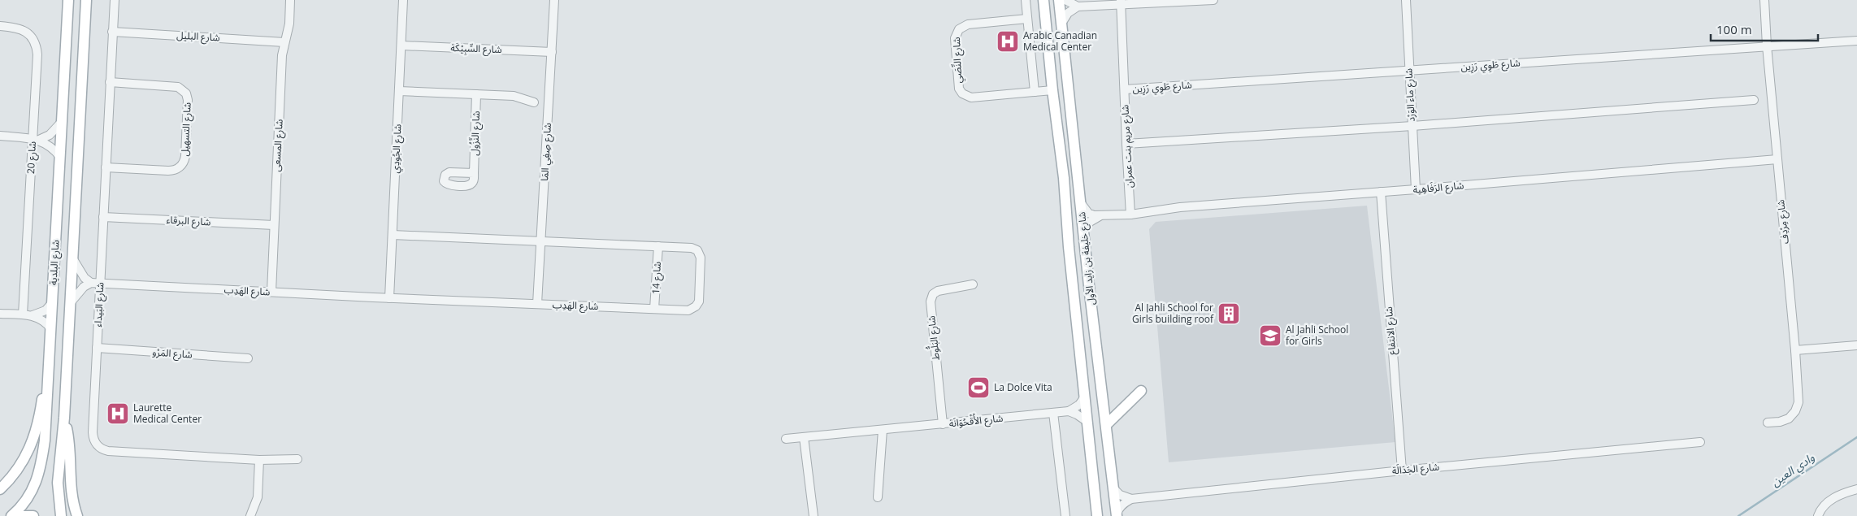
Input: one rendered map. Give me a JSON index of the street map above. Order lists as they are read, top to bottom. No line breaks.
{"streets":{"main road":["شارع خليفة بن زايد الأول","شارع البلدية"],"street":["شارع البليل","شارع السِّبِيْكَة","شارع النِّصَي","شارع طَوِي رَزِين","شارع ماء الوَرْد","شارع التسهيل","شارع النِّزُول","شارع المسعى","شارع مريم بنت عمران","شارع الجُودِي","شارع صِفِي المَا","شارع 20","شارع الرَفَاهِية","شارع البرقاء","شارع مِرْدِف","شارع 14","شارع الهَدِب","شارع البَيداء","شارع الانتفاع","شارع البَلُّوط","شارع المَرْو","شارع الأُقْحُوَانَة","شارع الجَدَالَة"]},"crossings":[["شارع البليل","شارع المسعى"],["شارع البليل","شارع البَيداء"],["شارع السِّبِيْكَة","شارع الجُودِي"],["شارع السِّبِيْكَة","شارع صِفِي المَا"],["شارع النِّصَي","شارع خليفة بن زايد الأول"],["شارع طَوِي رَزِين","شارع ماء الوَرْد"],["شارع طَوِي رَزِين","شارع مريم بنت عمران"],["شارع طَوِي رَزِين","شارع مِرْدِف"],["شارع ماء الوَرْد","شارع الرَفَاهِية"],["شارع التسهيل","شارع البَيداء"],["شارع المسعى","شارع البرقاء"],["شارع المسعى","شارع الهَدِب"],["شارع مريم بنت عمران","شارع الرَفَاهِية"],["شارع الجُودِي","شارع الهَدِب"],["شارع صِفِي المَا","شارع الهَدِب"],["شارع الرَفَاهِية","شارع مِرْدِف"],["شارع الرَفَاهِية","شارع الانتفاع"],["شارع البرقاء","شارع البَيداء"],["شارع 14","شارع الهَدِب"],["شارع الهَدِب","شارع البَيداء"],["شارع البَيداء","شارع المَرْو"],["شارع الانتفاع","شارع الجَدَالَة"],["شارع البَلُّوط","شارع الأُقْحُوَانَة"]],"water":["وادي العين"],"places":{"hospital":["Arabic Canadian Medical Center","Laurette Medical Center"],"building":["Al Jahli School for Girls building roof"],"school or university":["Al Jahli School for Girls"],"sports":["La Dolce Vita"]},"scale_bar":"100 m"}
